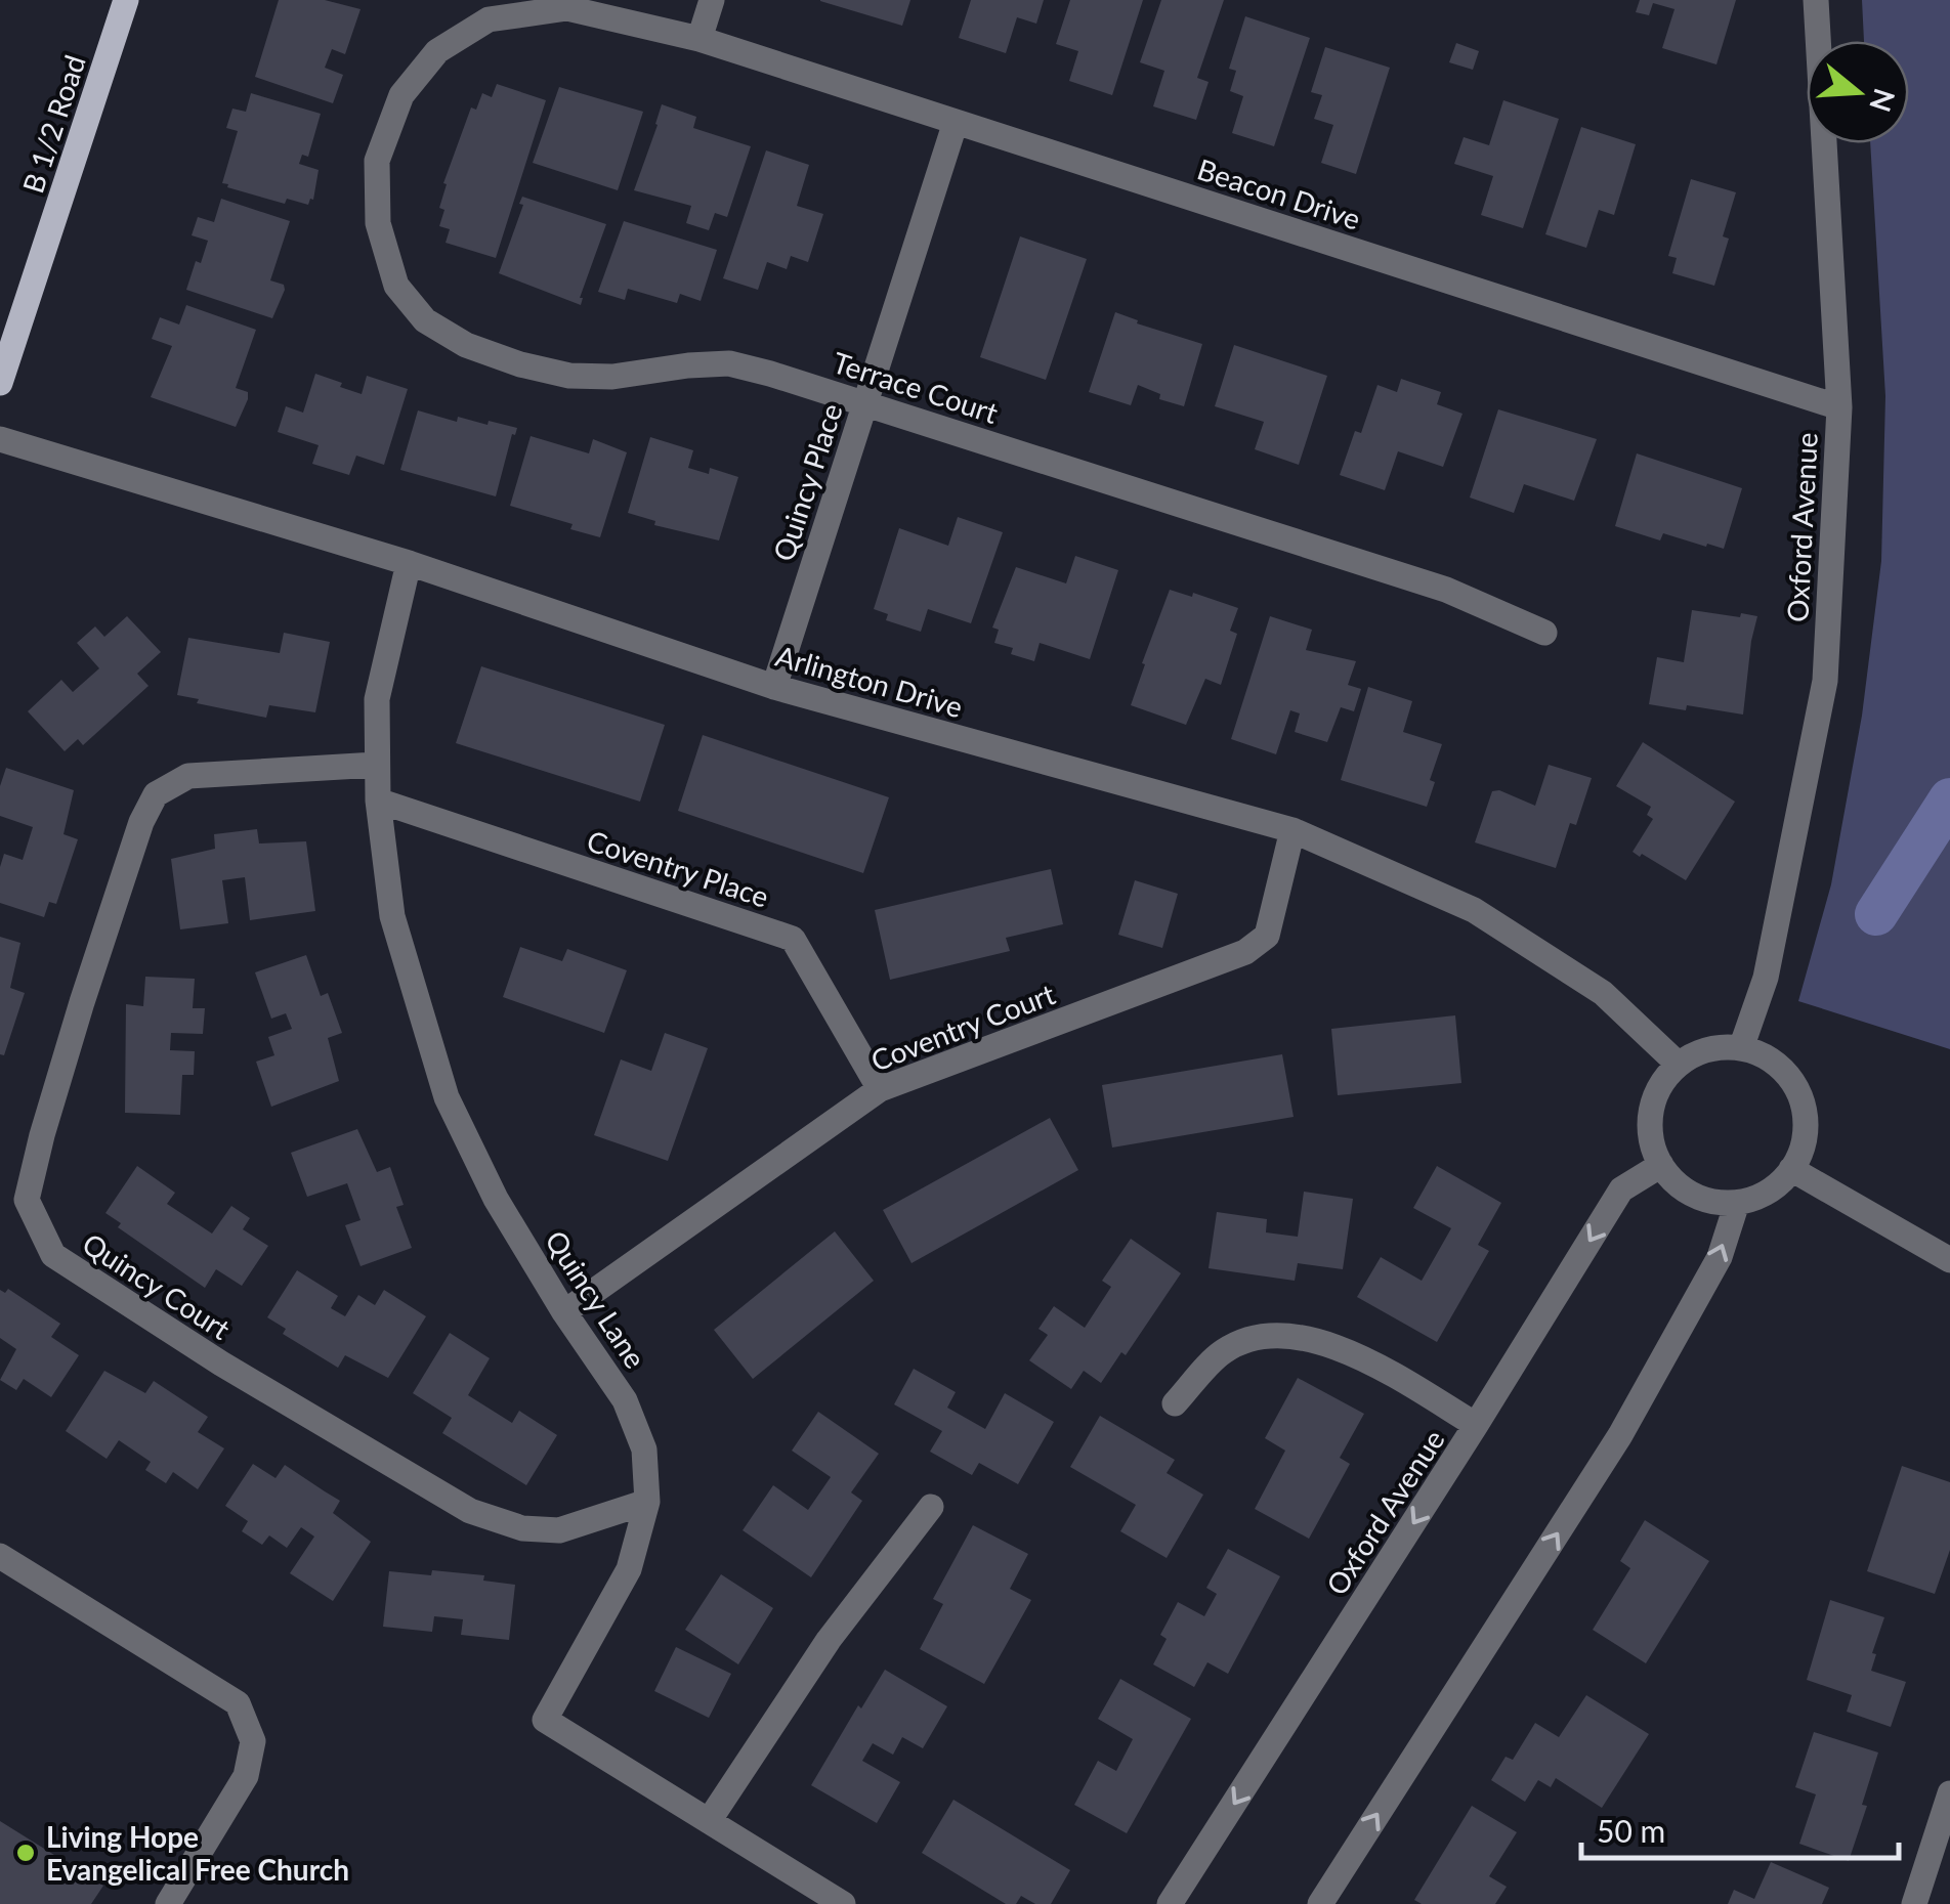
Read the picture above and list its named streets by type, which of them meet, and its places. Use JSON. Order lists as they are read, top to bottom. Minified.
{"streets":{"main road":["B 1/2 Road"],"street":["Beacon Drive","Terrace Court","Quincy Place","Oxford Avenue","Arlington Drive","Coventry Place","Coventry Court","Quincy Court","Quincy Lane"]},"crossings":[["Beacon Drive","Terrace Court"],["Beacon Drive","Quincy Place"],["Beacon Drive","Oxford Avenue"],["Terrace Court","Quincy Place"],["Quincy Place","Arlington Drive"],["Oxford Avenue","Arlington Drive"],["Arlington Drive","Coventry Court"],["Arlington Drive","Quincy Lane"],["Coventry Place","Coventry Court"],["Coventry Place","Quincy Lane"],["Coventry Court","Quincy Lane"],["Quincy Court","Quincy Lane"]],"places":["Living Hope Evangelical Free Church"],"scale_bar":"50 m","north":"right"}
